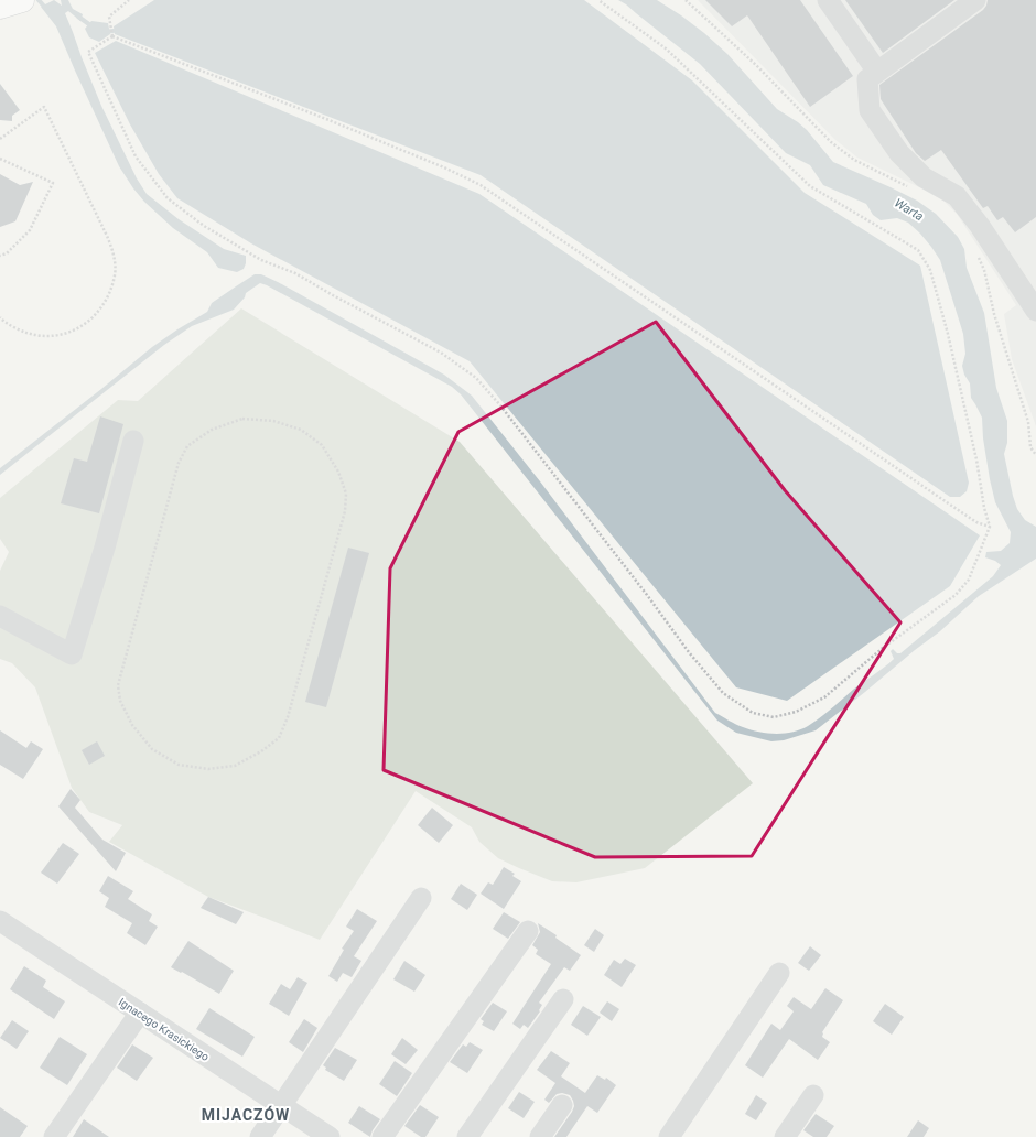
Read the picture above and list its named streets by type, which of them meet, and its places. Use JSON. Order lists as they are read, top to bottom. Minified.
{"streets":{"street":["Ignacego Krasickiego"]},"districts":["MIJACZÓW"],"water":["Warta"]}
